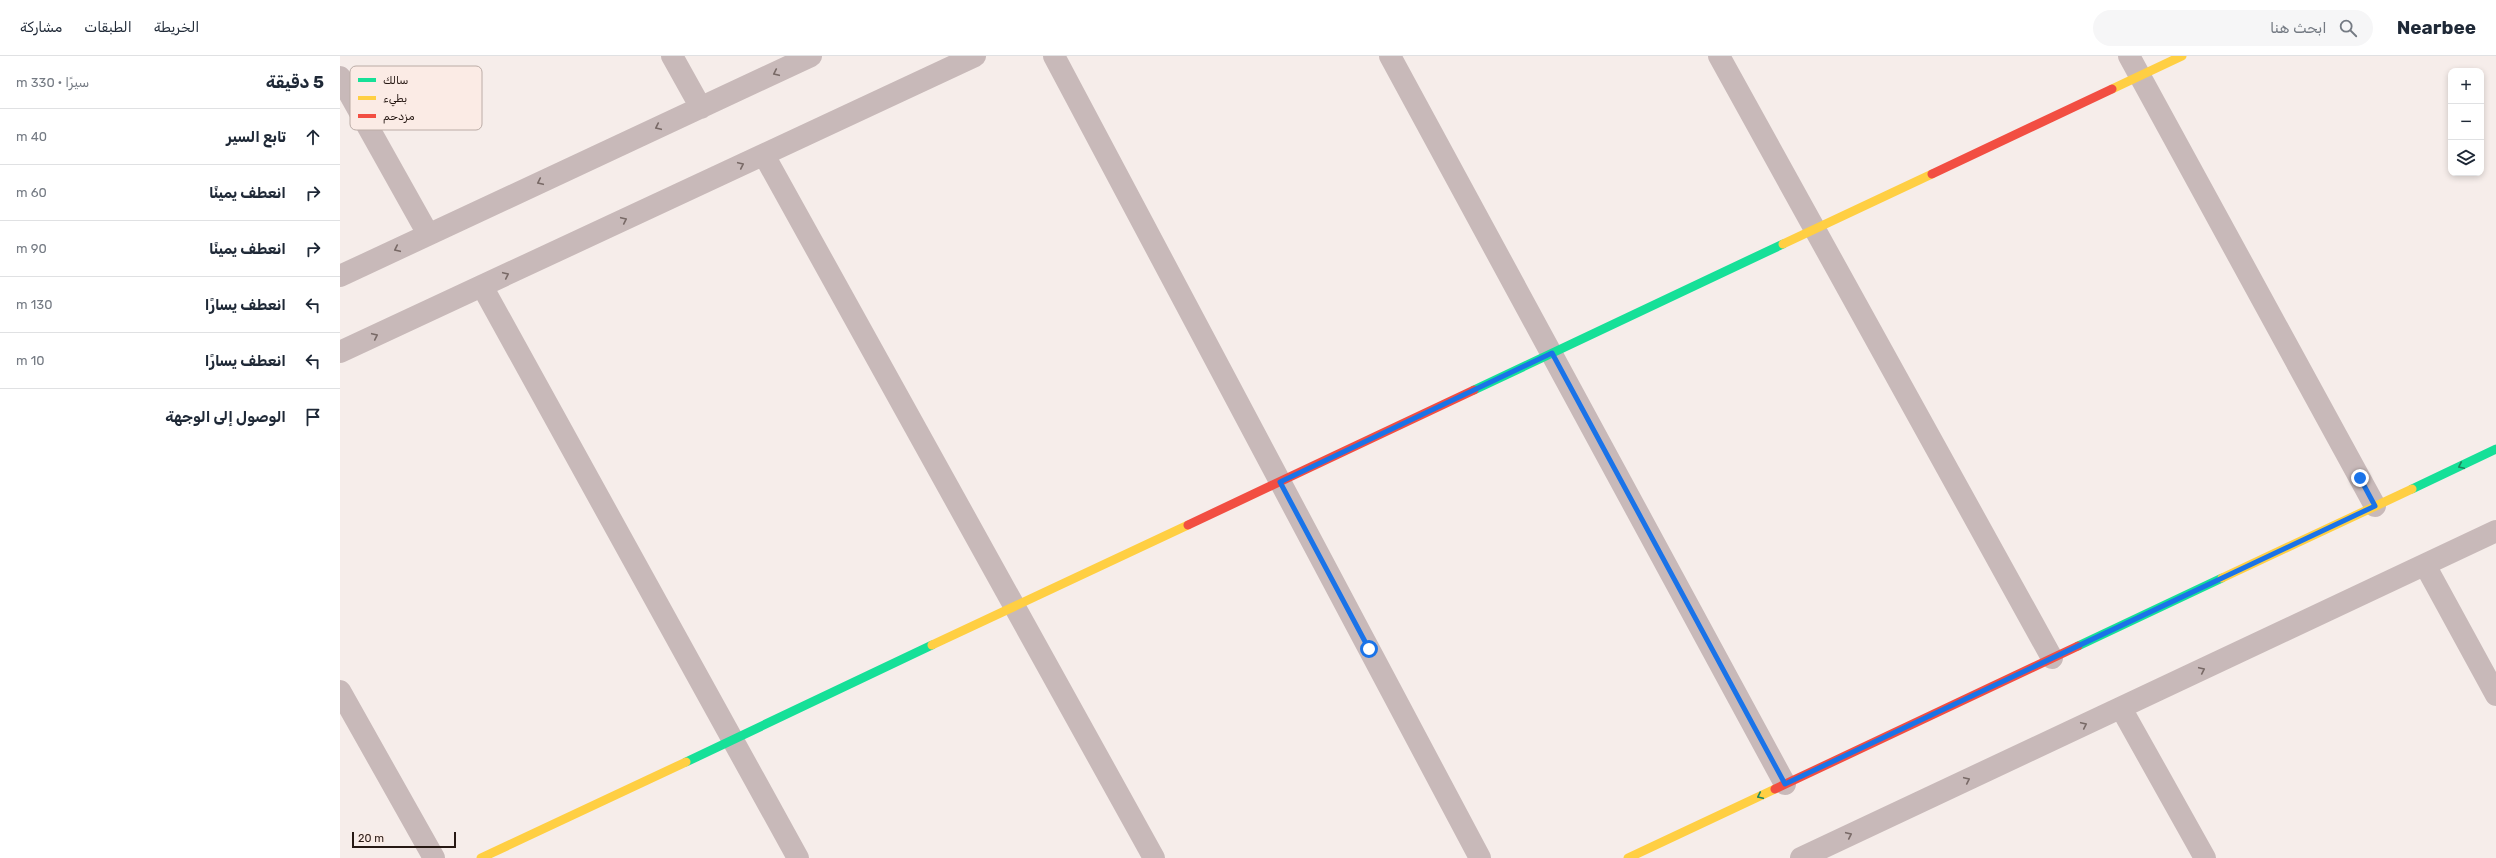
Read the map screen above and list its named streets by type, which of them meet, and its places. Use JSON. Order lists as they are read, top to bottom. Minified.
{"legend":["سالك","بطيء","مزدحم"],"scale_bar":"20 m","page":{"header":"Nearbee","search":"ابحث هنا","nav":["الخريطة","الطبقات","مشاركة"],"heading":["5 دقيقة","سيرًا · 330 m"],"map_buttons":["+","−"],"list":[["تابع السير","40 m"],["انعطف يمينًا","60 m"],["انعطف يمينًا","90 m"],["انعطف يسارًا","130 m"],["انعطف يسارًا","10 m"],"الوصول إلى الوجهة"],"scale":"20 m"}}
